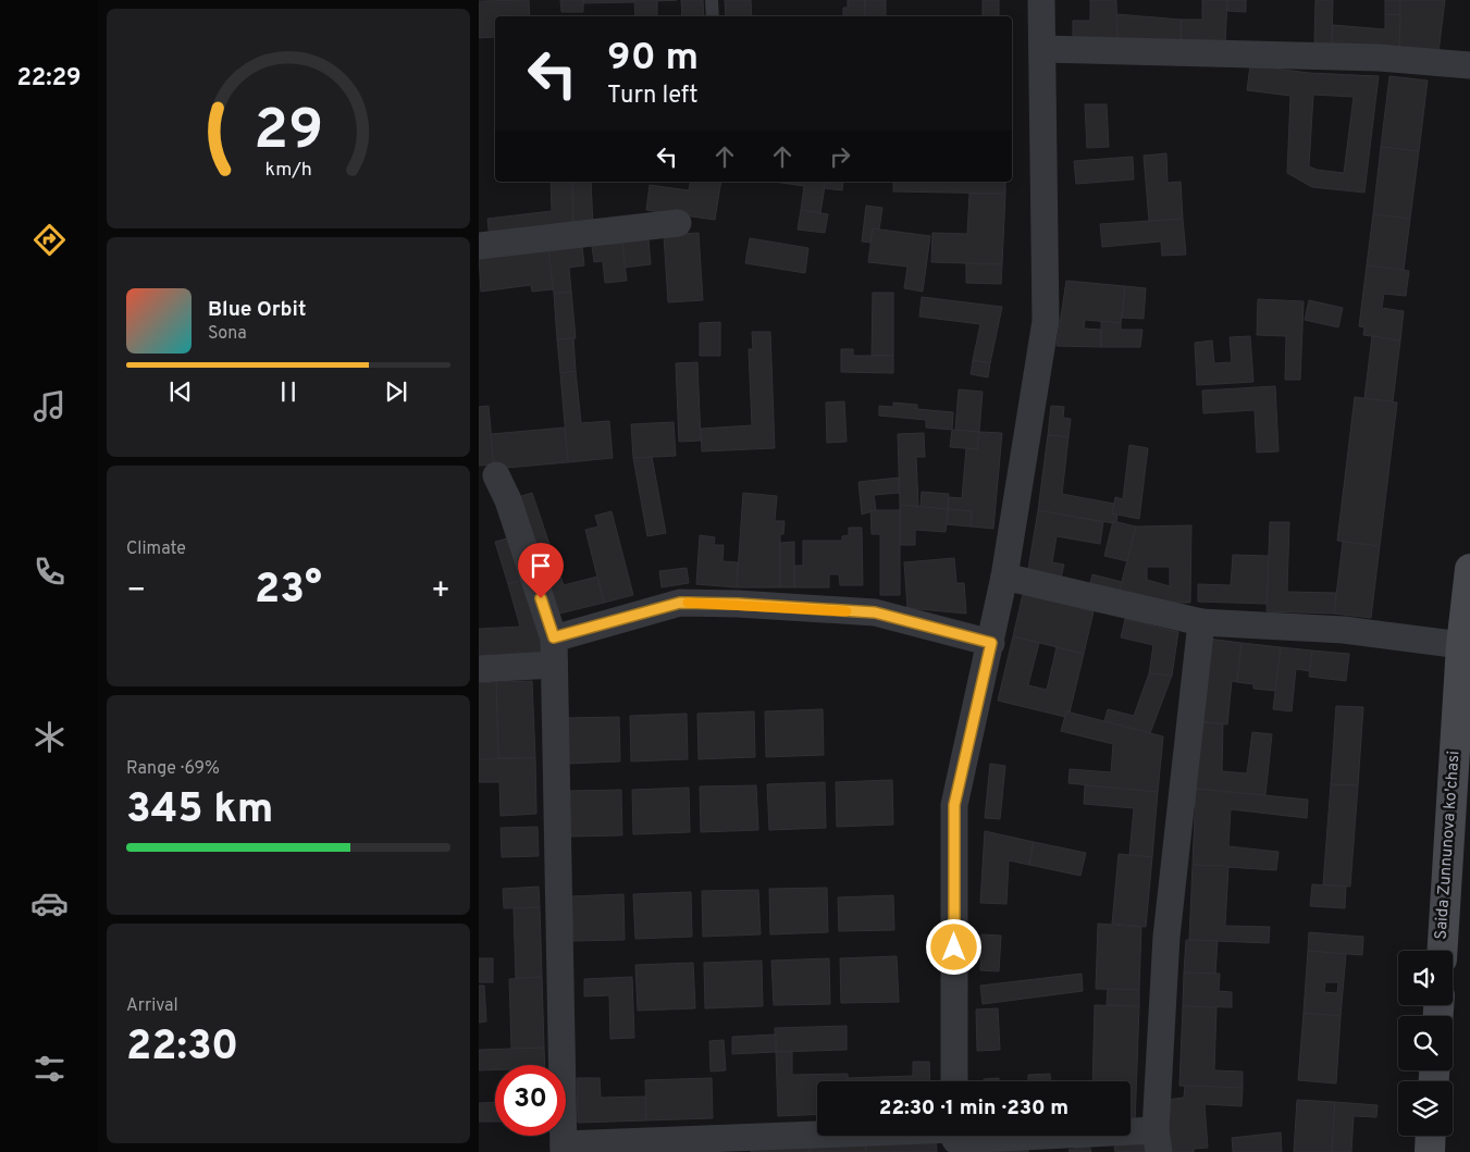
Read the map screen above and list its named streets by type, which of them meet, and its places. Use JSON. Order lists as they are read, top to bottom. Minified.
{"streets":{"main road":["Saida Zunnunova ko'chasi"]},"page":{"tabs":"22:29","turn":["90 m","Turn left"],"song":["Blue Orbit","Sona"],"tile":["Climate",["Range · 69%","345 km"],["Arrival","22:30"]],"heat":["−","23°","+"],"limit":"30","trip":"22:30 · 1 min · 230 m","gauge":["29","km/h"]}}
